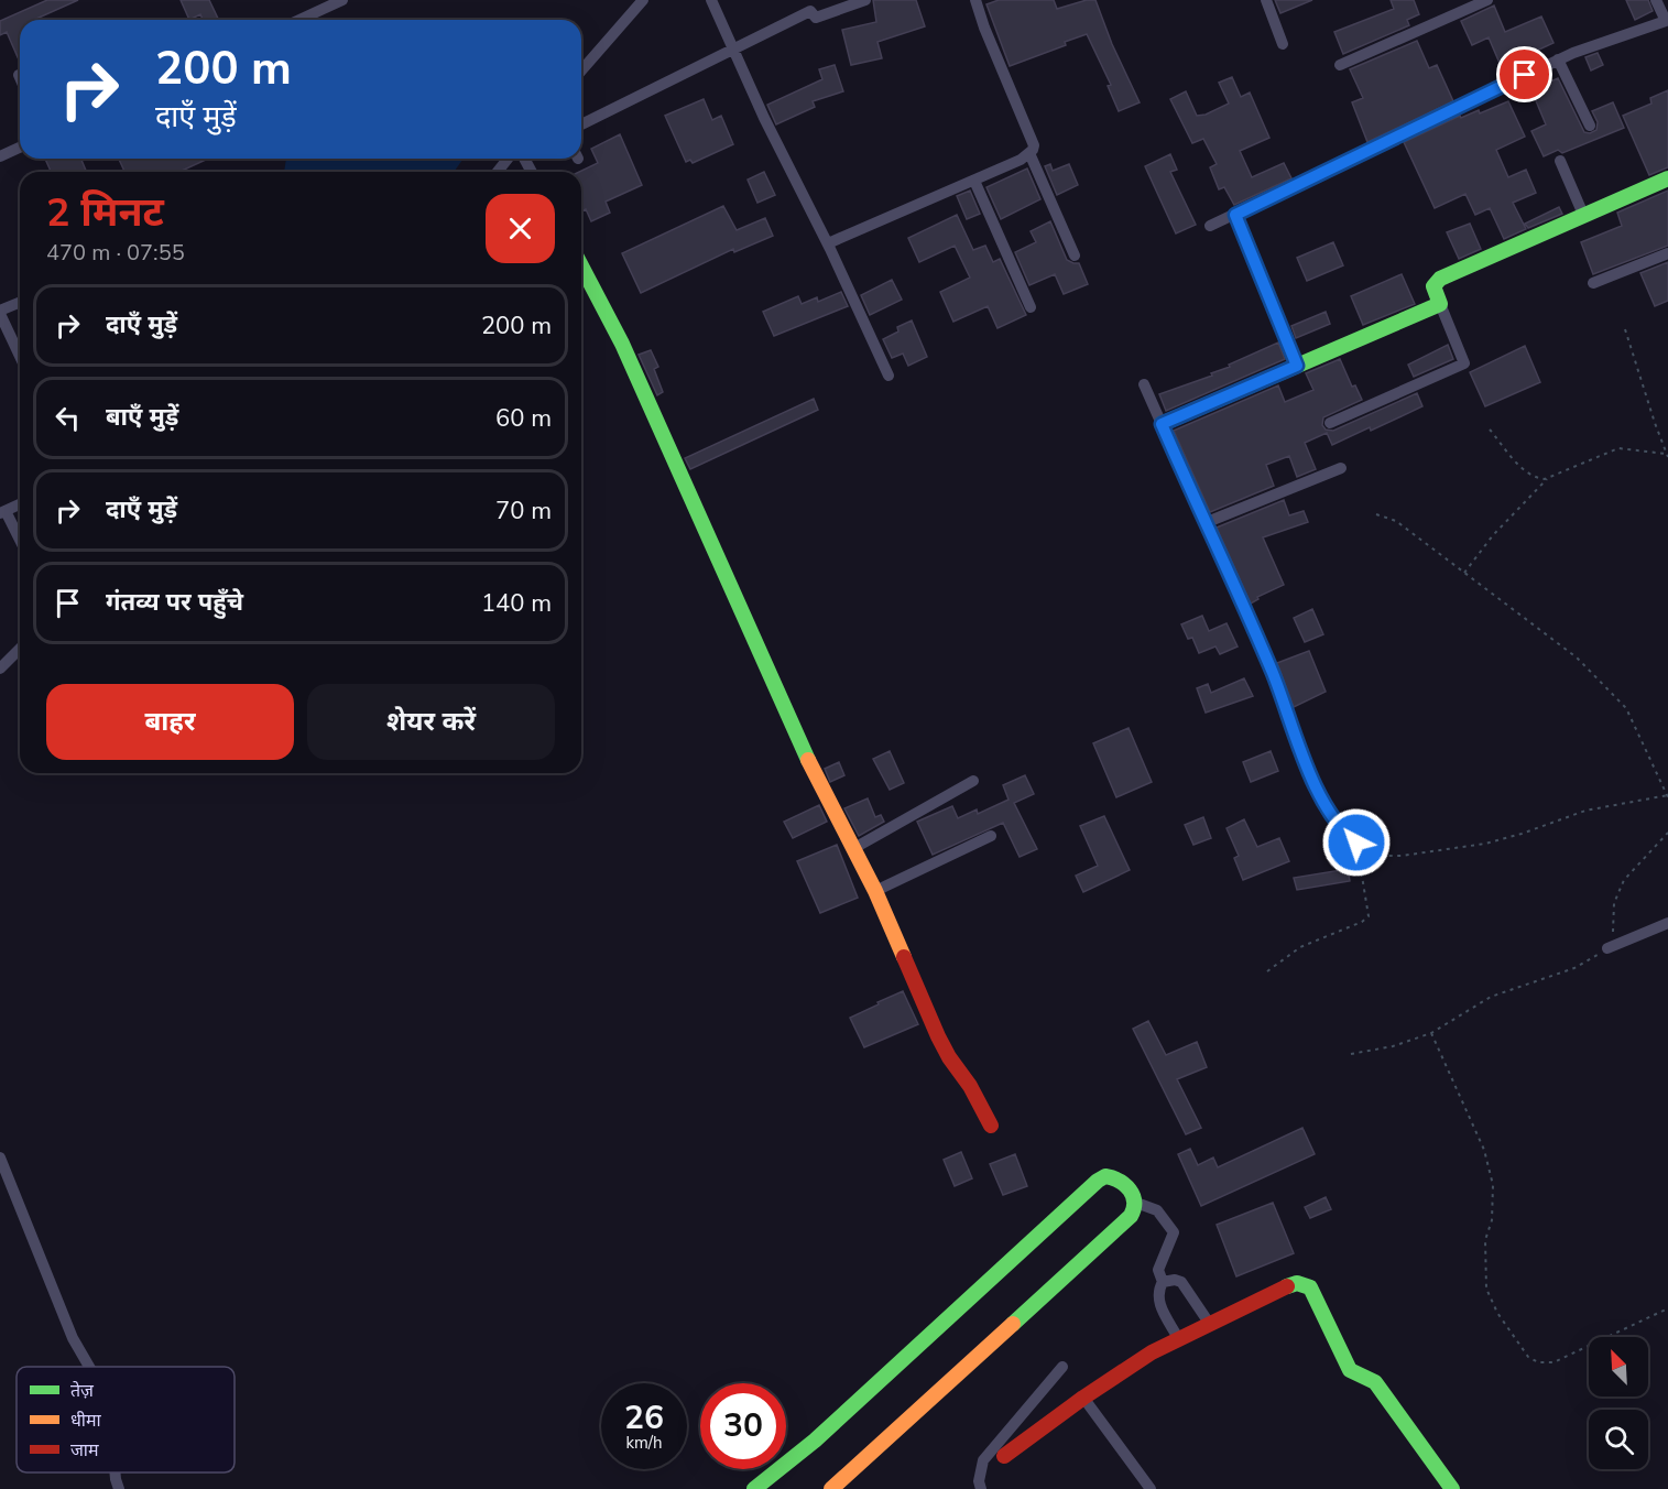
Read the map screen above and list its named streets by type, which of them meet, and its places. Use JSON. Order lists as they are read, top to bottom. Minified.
{"legend":["तेज़","धीमा","जाम"],"north":"top left","page":{"turn":["200 m","दाएँ मुड़ें"],"heading":["2 मिनट","470 m · 07:55"],"list":[{"name":"दाएँ मुड़ें","value":"200 m"},{"name":"बाएँ मुड़ें","value":"60 m"},{"name":"दाएँ मुड़ें","value":"70 m"},{"name":"गंतव्य पर पहुँचे","value":"140 m"}],"buttons":["बाहर","शेयर करें"],"speed":"26 km/h","limit":"30"}}
